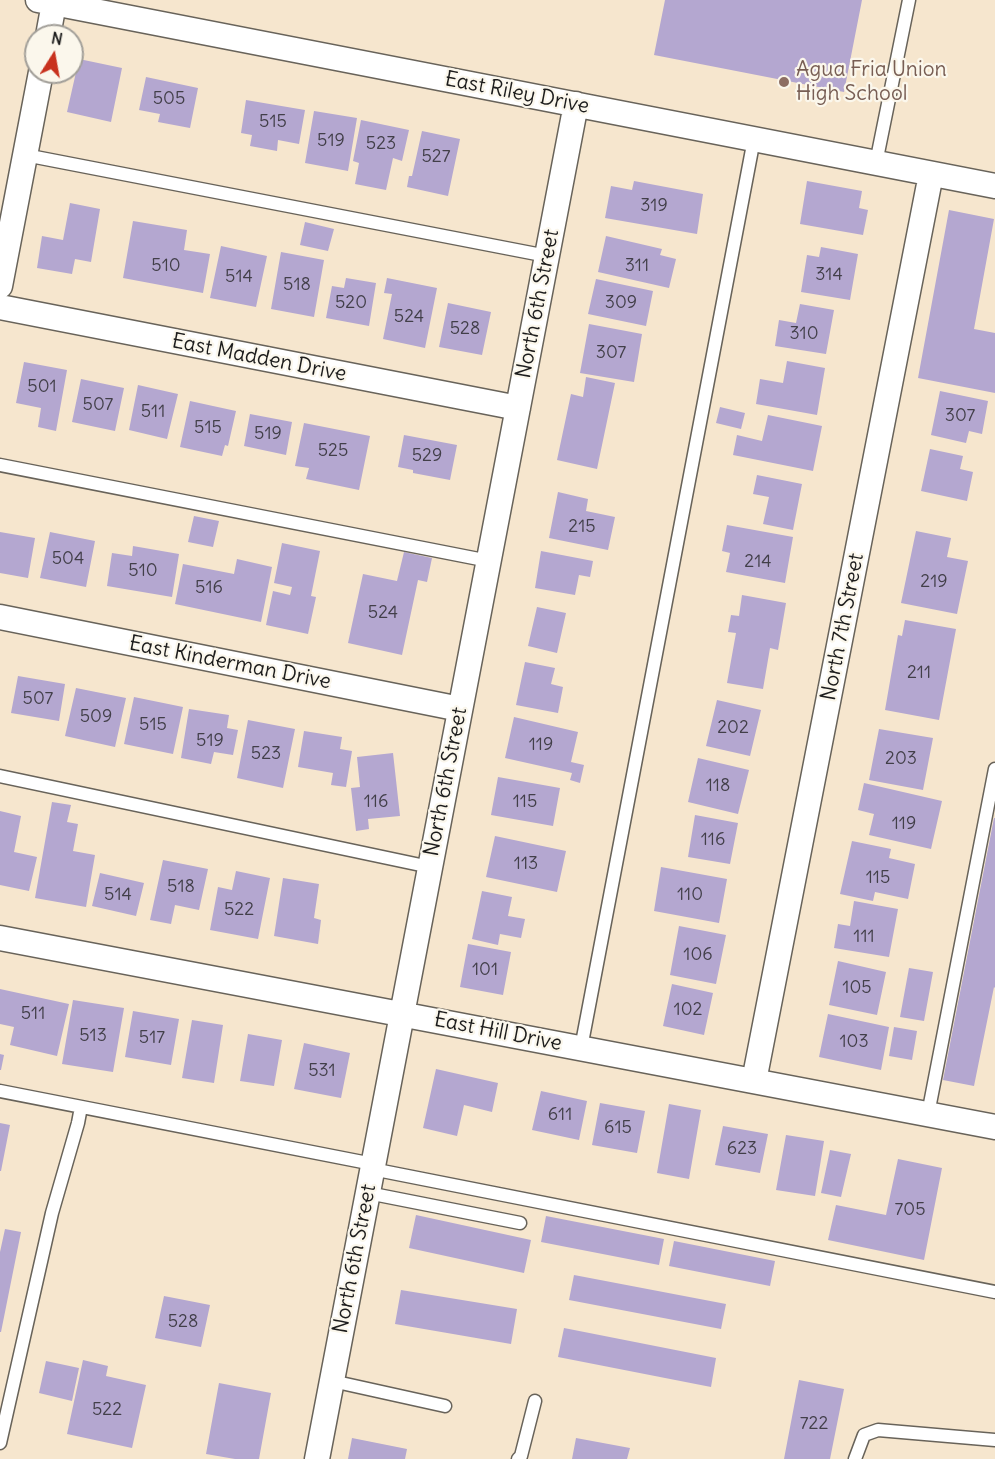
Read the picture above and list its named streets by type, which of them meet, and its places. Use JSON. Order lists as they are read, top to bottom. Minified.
{"streets":{"street":["East Riley Drive","North 6th Street","East Madden Drive","North 7th Street","East Kinderman Drive","East Hill Drive"]},"crossings":[["East Riley Drive","North 6th Street"],["East Riley Drive","North 7th Street"],["North 6th Street","East Madden Drive"],["North 6th Street","East Kinderman Drive"],["North 6th Street","East Hill Drive"],["North 7th Street","East Hill Drive"]],"places":["Agua Fria Union High School"],"house_numbers":["505","515","519","523","527","319","510","311","314","514","518","520","309","524","528","310","307","501","507","511","307","515","519","525","529","215","504","214","510","219","516","524","211","507","509","515","202","519","119","523","203","118","116","115","119","116","113","115","518","514","110","522","111","106","101","105","102","511","513","517","103","531","611","615","623","705","528","522","722"],"north":"top"}
